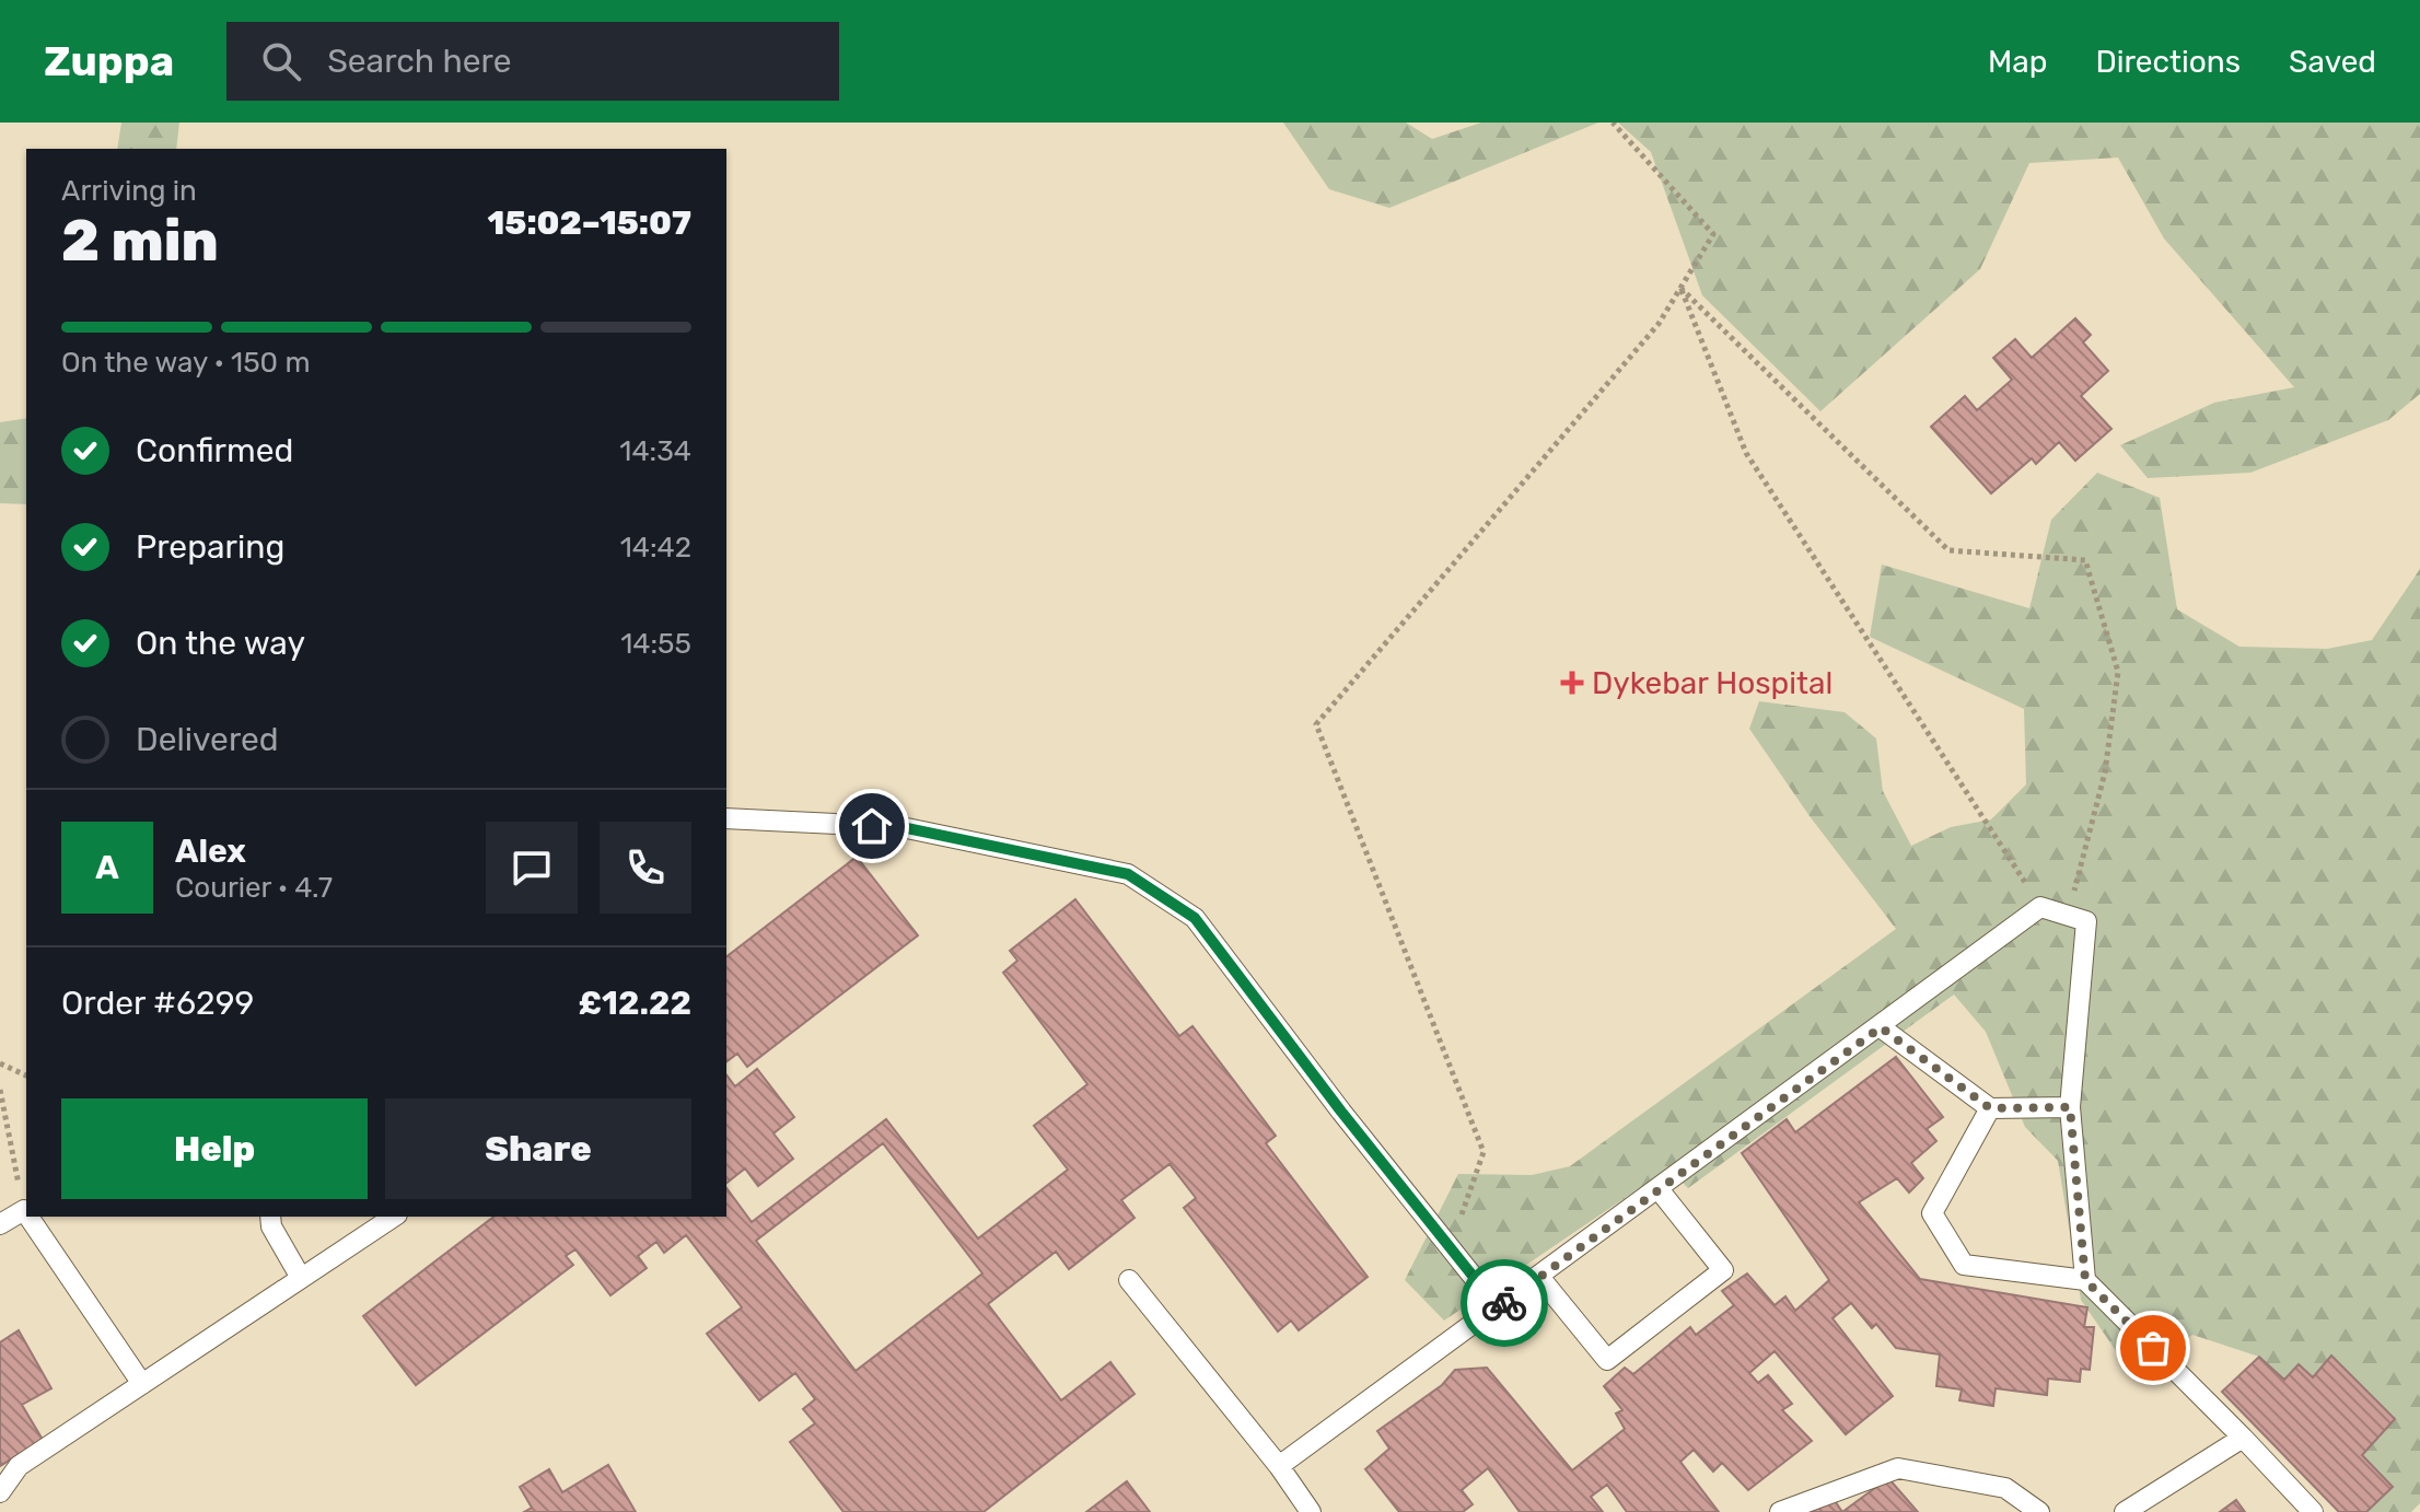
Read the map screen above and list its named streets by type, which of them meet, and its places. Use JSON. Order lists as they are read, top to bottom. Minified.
{"places":{"health":["Dykebar Hospital"]},"page":{"header":"Zuppa","search":"Search here","nav":["Map","Directions","Saved"],"heading":["2 min","Arriving in","15:02–15:07"],"panel":["Alex","Courier · 4.7","Order #6299","£12.22"],"bar":"On the way · 150 m","list":[["Confirmed","14:34"],["Preparing","14:42"],["On the way","14:55"],"Delivered"],"round":"A","buttons":["Help","Share"]}}
